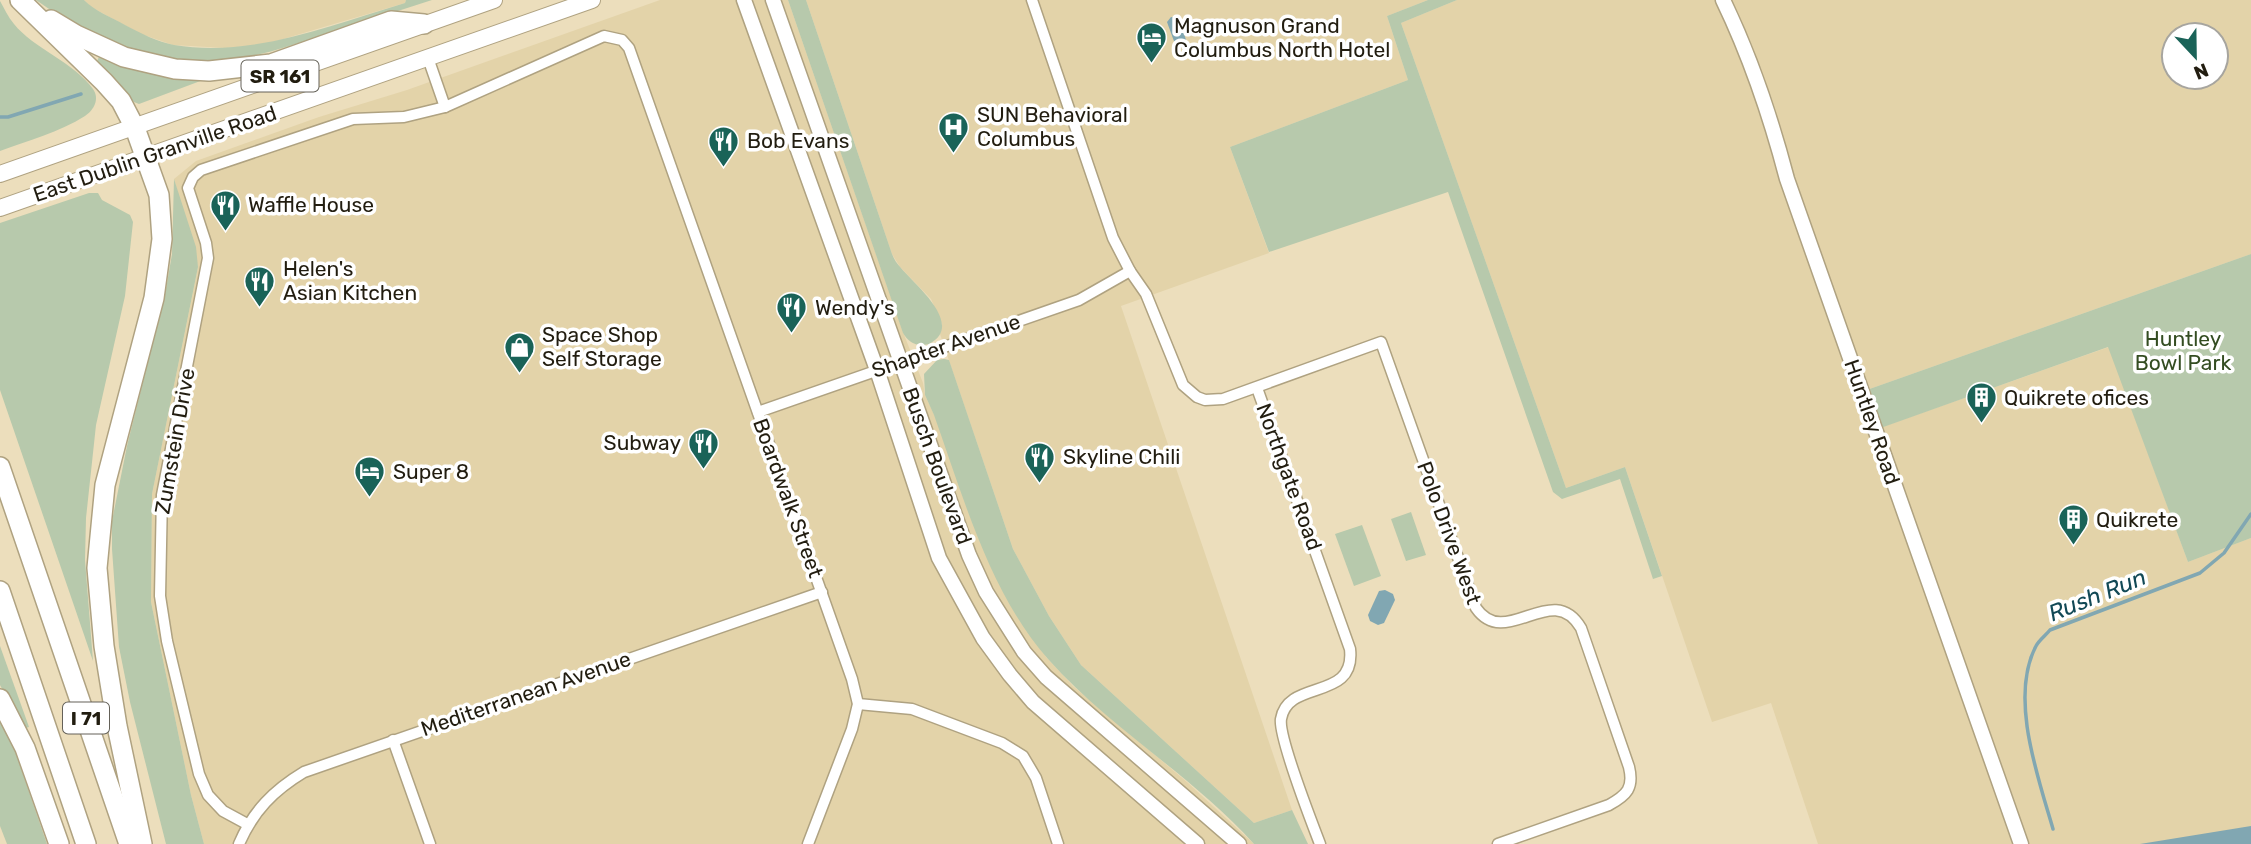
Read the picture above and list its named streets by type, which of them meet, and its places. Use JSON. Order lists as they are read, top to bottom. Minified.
{"streets":{"highway":["I 71"],"main road":["SR 161","East Dublin Granville Road","Huntley Road","Busch Boulevard"],"street":["Shapter Avenue","Zumstein Drive","Northgate Road","Boardwalk Street","Polo Drive West","Mediterranean Avenue"]},"crossings":[["East Dublin Granville Road","Zumstein Drive"],["East Dublin Granville Road","Boardwalk Street"],["Shapter Avenue","Busch Boulevard"],["Shapter Avenue","Northgate Road"],["Shapter Avenue","Boardwalk Street"],["Zumstein Drive","Mediterranean Avenue"],["Northgate Road","Polo Drive West"],["Boardwalk Street","Mediterranean Avenue"]],"water":["Rush Run"],"parks":["Huntley Bowl Park"],"places":{"hotel":["Magnuson Grand Columbus North Hotel","Super 8"],"hospital":["SUN Behavioral Columbus"],"restaurant":["Bob Evans","Waffle House","Helen's Asian Kitchen","Wendy's","Subway","Skyline Chili"],"shop":["Space Shop Self Storage"],"building":["Quikrete ofices","Quikrete"]},"north":"bottom"}
